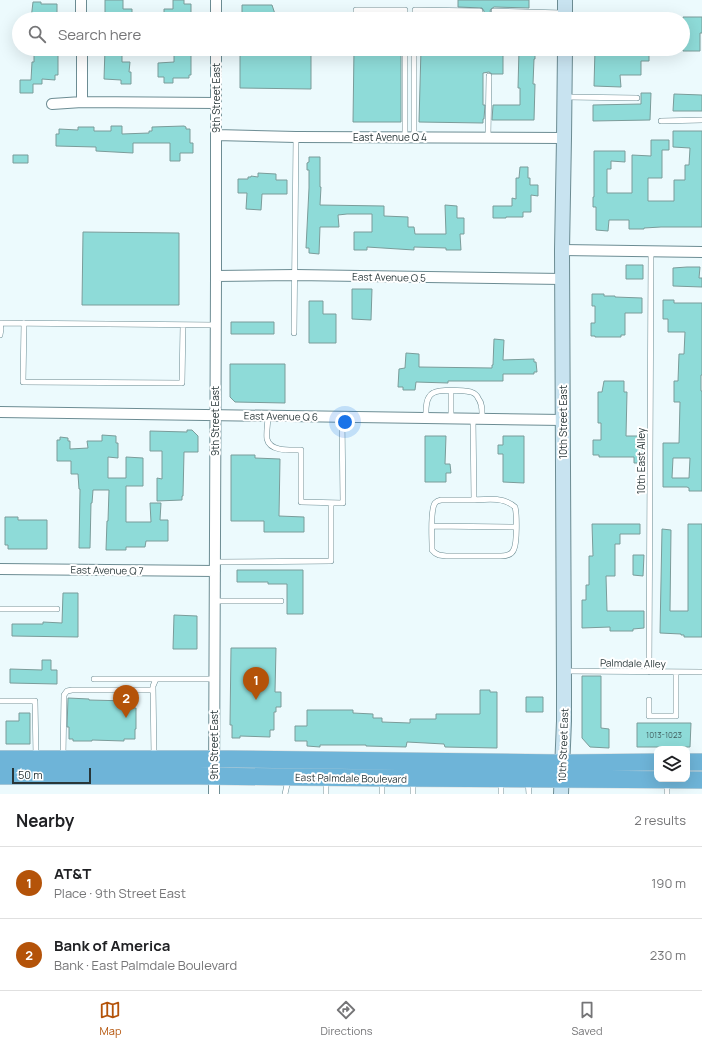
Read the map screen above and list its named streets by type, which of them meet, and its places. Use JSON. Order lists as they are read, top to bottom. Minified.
{"streets":{"highway":["East Palmdale Boulevard"],"main road":["10th Street East"],"street":["9th Street East","East Avenue Q 4","East Avenue Q 5","East Avenue Q 6","East Avenue Q 7"],"lane":["10th East Alley","Palmdale Alley"]},"crossings":[["9th Street East","East Avenue Q 4"],["9th Street East","East Avenue Q 5"],["9th Street East","East Avenue Q 6"],["9th Street East","East Avenue Q 7"],["9th Street East","East Palmdale Boulevard"],["East Avenue Q 4","10th Street East"],["East Avenue Q 5","10th Street East"],["East Avenue Q 6","10th Street East"],["10th Street East","Palmdale Alley"],["10th Street East","East Palmdale Boulevard"],["10th East Alley","Palmdale Alley"]],"house_numbers":["1013-1023"],"scale_bar":"50 m","page":{"search":"Search here","pins":["1","2"],"scale":"50 m","heading":["Nearby","2 results"],"list":[{"mark":"1","name":"AT&T","note":"Place · 9th Street East","value":"190 m"},{"mark":"2","name":"Bank of America","note":"Bank · East Palmdale Boulevard","value":"230 m"}],"nav":["Map","Directions","Saved"]}}
